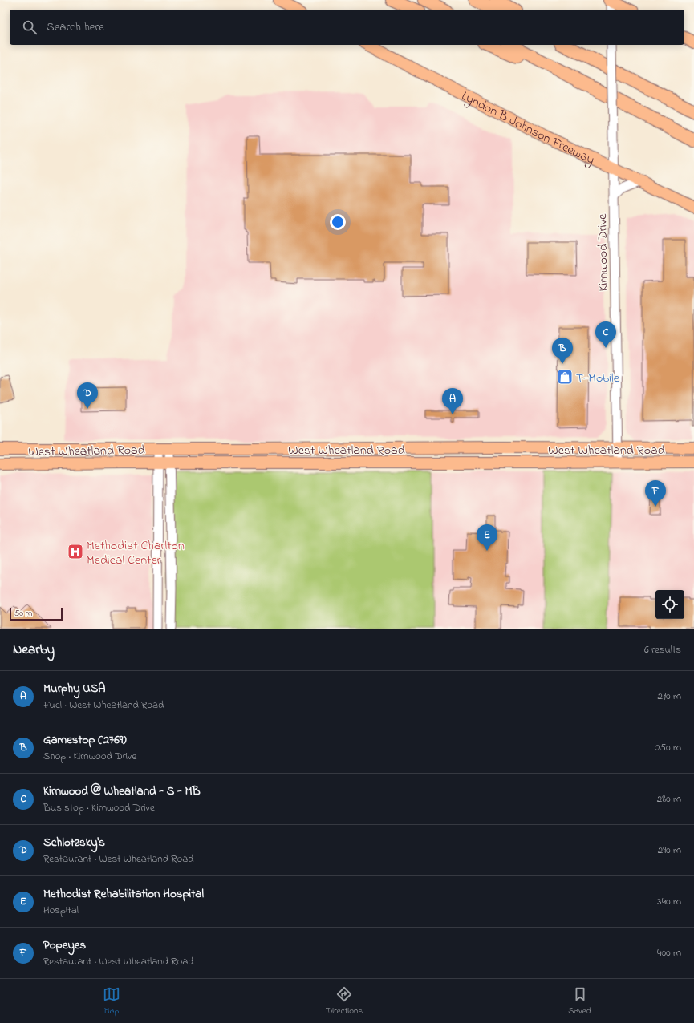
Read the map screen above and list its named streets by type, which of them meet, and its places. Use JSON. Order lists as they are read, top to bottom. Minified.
{"streets":{"main road":["Lyndon B Johnson Freeway","West Wheatland Road"],"street":["Kirnwood Drive"]},"crossings":[["Lyndon B Johnson Freeway","Kirnwood Drive"],["Kirnwood Drive","West Wheatland Road"]],"places":{"shop":["T-Mobile"],"hospital":["Methodist Charlton Medical Center"]},"scale_bar":"50 m","page":{"search":"Search here","pins":["C","B","D","A","F","E"],"scale":"50 m","heading":["Nearby","6 results"],"list":[{"mark":"A","name":"Murphy USA","note":"Fuel · West Wheatland Road","value":"210 m"},{"mark":"B","name":"Gamestop (2769)","note":"Shop · Kirnwood Drive","value":"250 m"},{"mark":"C","name":"Kirnwood @ Wheatland - S - MB","note":"Bus stop · Kirnwood Drive","value":"280 m"},{"mark":"D","name":"Schlotzsky's","note":"Restaurant · West Wheatland Road","value":"290 m"},{"mark":"E","name":"Methodist Rehabilitation Hospital","note":"Hospital","value":"340 m"},{"mark":"F","name":"Popeyes","note":"Restaurant · West Wheatland Road","value":"400 m"}],"nav":["Map","Directions","Saved"]}}
